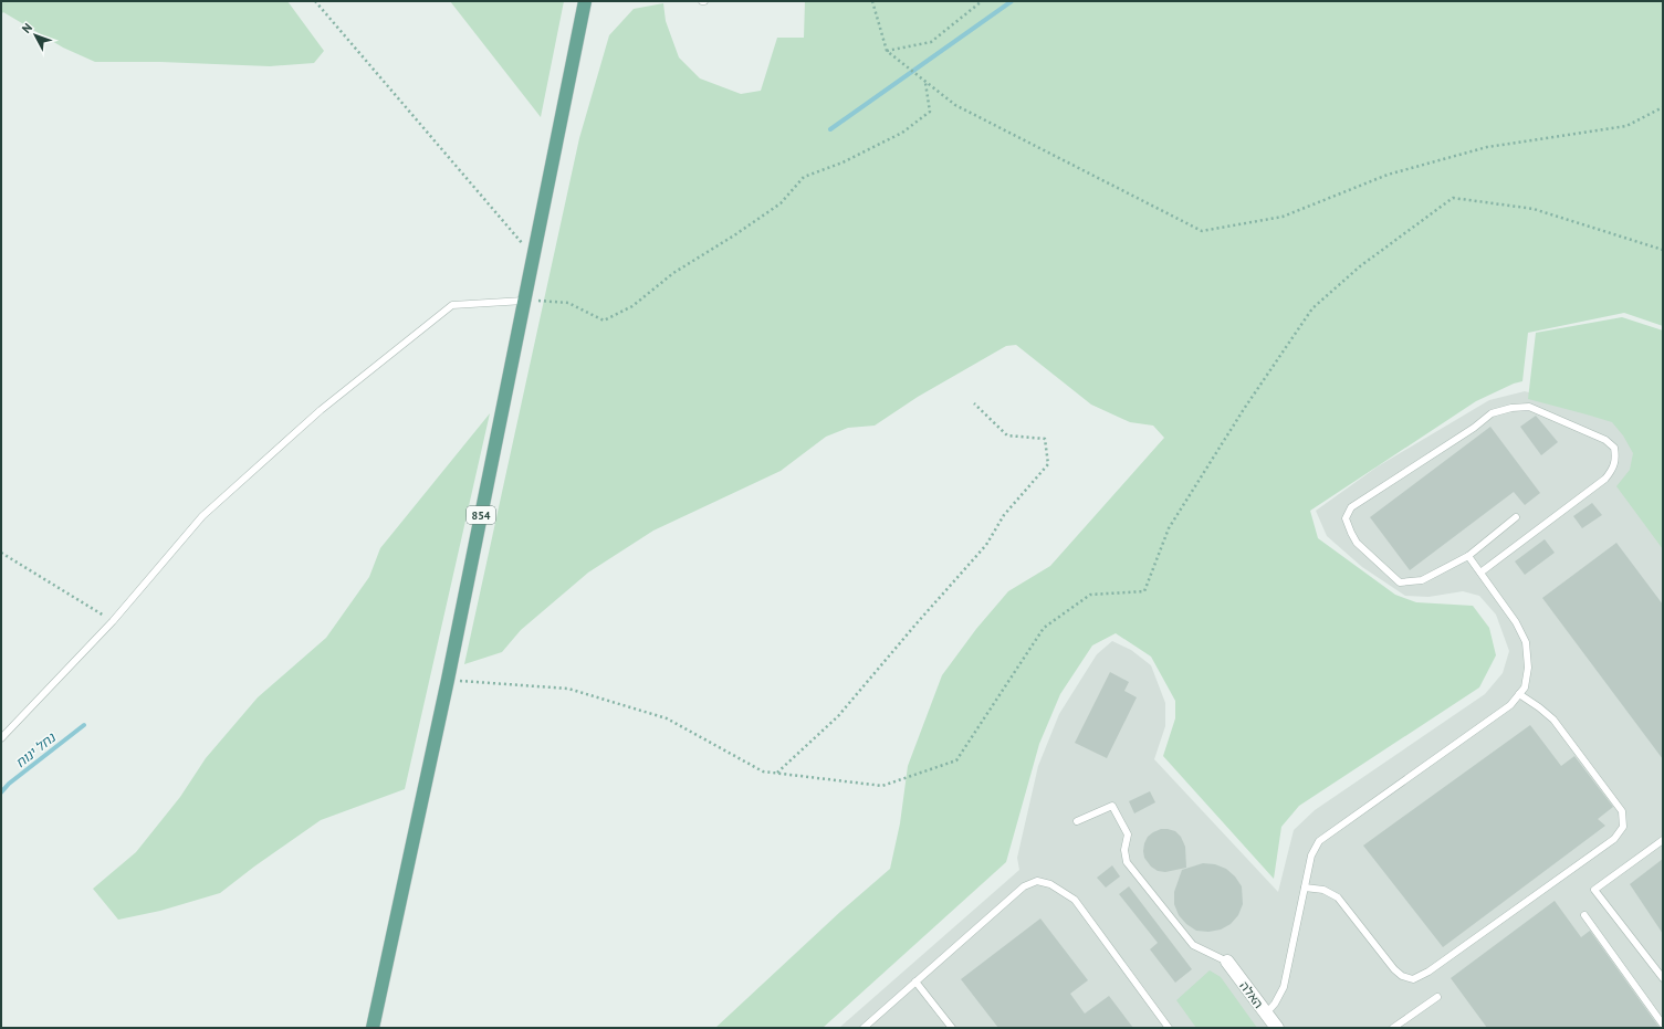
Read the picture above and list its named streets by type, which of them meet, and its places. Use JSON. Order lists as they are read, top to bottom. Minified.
{"streets":{"main road":["854"],"street":["האלה"]},"water":["נחל ינוח"],"north":"top left"}
